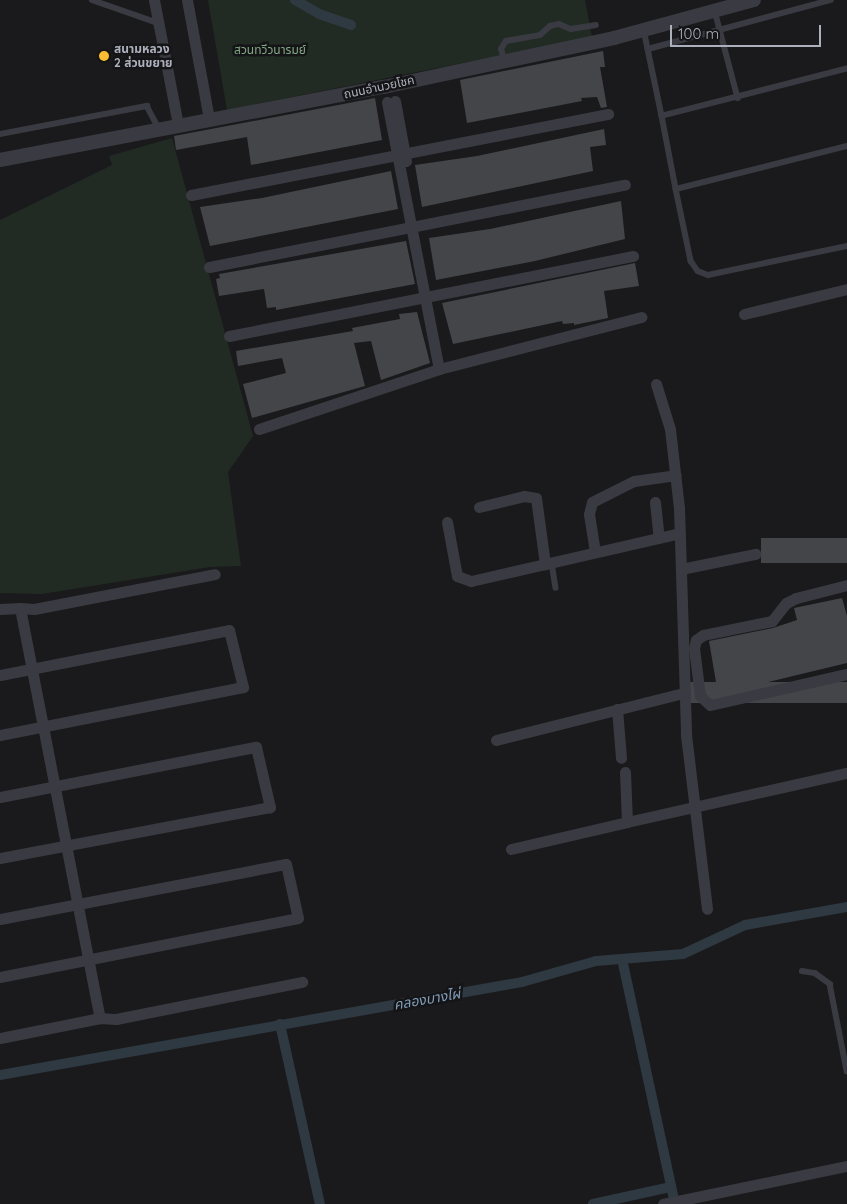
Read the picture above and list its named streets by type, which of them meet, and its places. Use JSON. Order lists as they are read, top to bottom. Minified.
{"streets":{"street":["ถนนอำนวยโชค"]},"water":["คลองบางไผ่"],"parks":["สวนทวีวนารมย์"],"places":["สนามหลวง 2 ส่วนขยาย"],"scale_bar":"100 m"}
